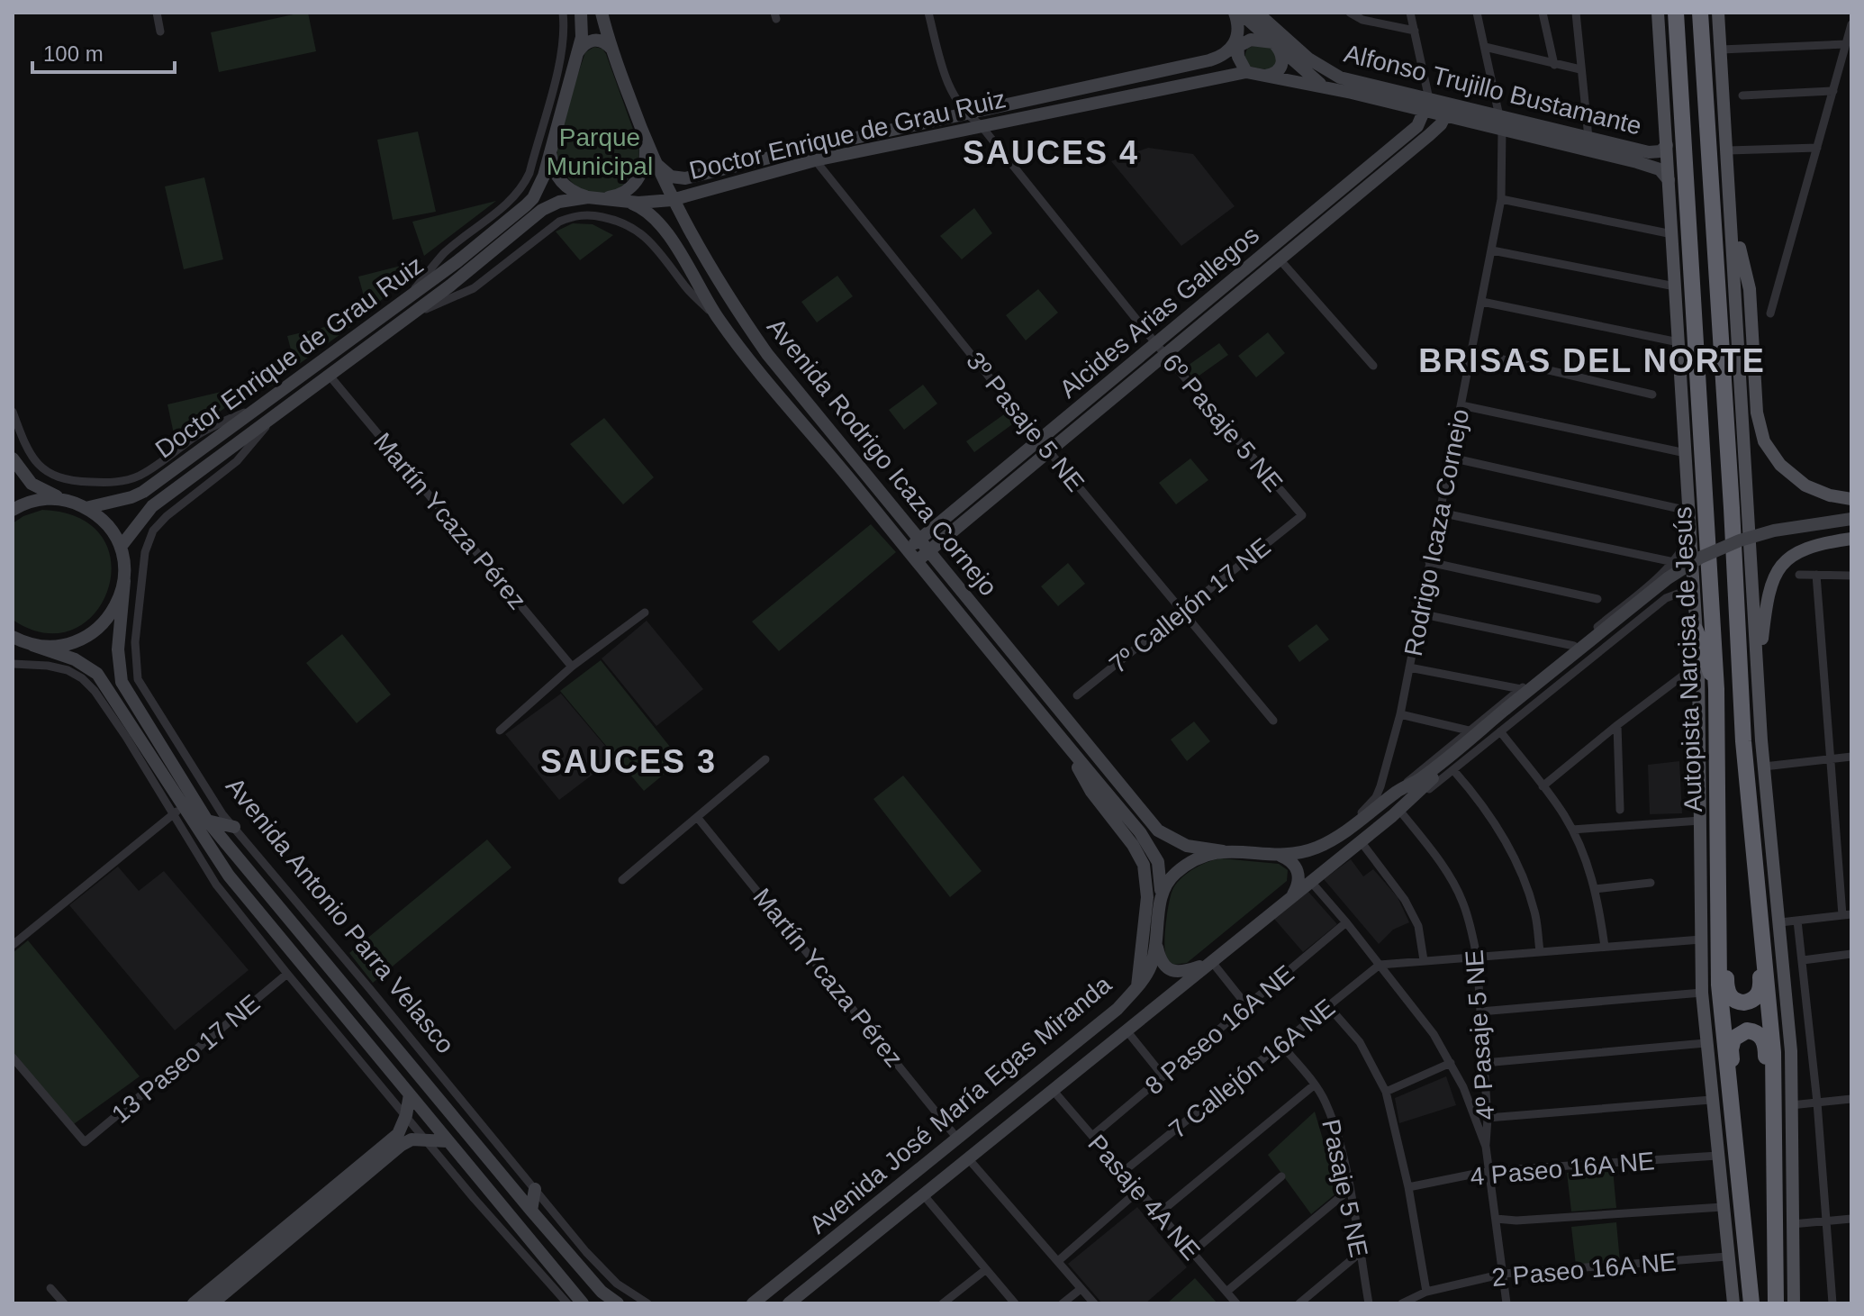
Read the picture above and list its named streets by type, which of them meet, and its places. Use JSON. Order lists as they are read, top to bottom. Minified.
{"streets":{"highway":["Autopista Narcisa de Jesús"],"street":["Alfonso Trujillo Bustamante","Doctor Enrique de Grau Ruiz","Alcides Arias Gallegos","3º Pasaje 5 NE","6º Pasaje 5 NE","Avenida Rodrigo Icaza Cornejo","Martín Ycaza Pérez","Rodrigo Icaza Cornejo","7º Callejón 17 NE","Avenida Antonio Parra Velasco","8 Paseo 16A NE","4º Pasaje 5 NE","13 Paseo 17 NE","7 Callejón 16A NE","Avenida José María Egas Miranda","4 Paseo 16A NE","Pasaje 5 NE","Pasaje 4A NE","2 Paseo 16A NE"]},"crossings":[["Alfonso Trujillo Bustamante","Doctor Enrique de Grau Ruiz"],["Alfonso Trujillo Bustamante","Alcides Arias Gallegos"],["Alfonso Trujillo Bustamante","Rodrigo Icaza Cornejo"],["Alfonso Trujillo Bustamante","Autopista Narcisa de Jesús"],["Doctor Enrique de Grau Ruiz","3º Pasaje 5 NE"],["Doctor Enrique de Grau Ruiz","6º Pasaje 5 NE"],["Doctor Enrique de Grau Ruiz","Avenida Rodrigo Icaza Cornejo"],["Doctor Enrique de Grau Ruiz","Martín Ycaza Pérez"],["Doctor Enrique de Grau Ruiz","Avenida Antonio Parra Velasco"],["Alcides Arias Gallegos","3º Pasaje 5 NE"],["Alcides Arias Gallegos","6º Pasaje 5 NE"],["Alcides Arias Gallegos","Avenida Rodrigo Icaza Cornejo"],["3º Pasaje 5 NE","7º Callejón 17 NE"],["6º Pasaje 5 NE","7º Callejón 17 NE"],["Avenida Rodrigo Icaza Cornejo","Avenida José María Egas Miranda"],["Martín Ycaza Pérez","Avenida José María Egas Miranda"],["Rodrigo Icaza Cornejo","Avenida José María Egas Miranda"],["Autopista Narcisa de Jesús","4 Paseo 16A NE"],["Autopista Narcisa de Jesús","2 Paseo 16A NE"],["Avenida Antonio Parra Velasco","13 Paseo 17 NE"],["8 Paseo 16A NE","Pasaje 4A NE"],["4º Pasaje 5 NE","Avenida José María Egas Miranda"],["7 Callejón 16A NE","Pasaje 5 NE"],["7 Callejón 16A NE","Pasaje 4A NE"],["Avenida José María Egas Miranda","Pasaje 4A NE"]],"districts":["SAUCES 4","BRISAS DEL NORTE","SAUCES 3"],"parks":["Parque Municipal"],"scale_bar":"100 m"}
